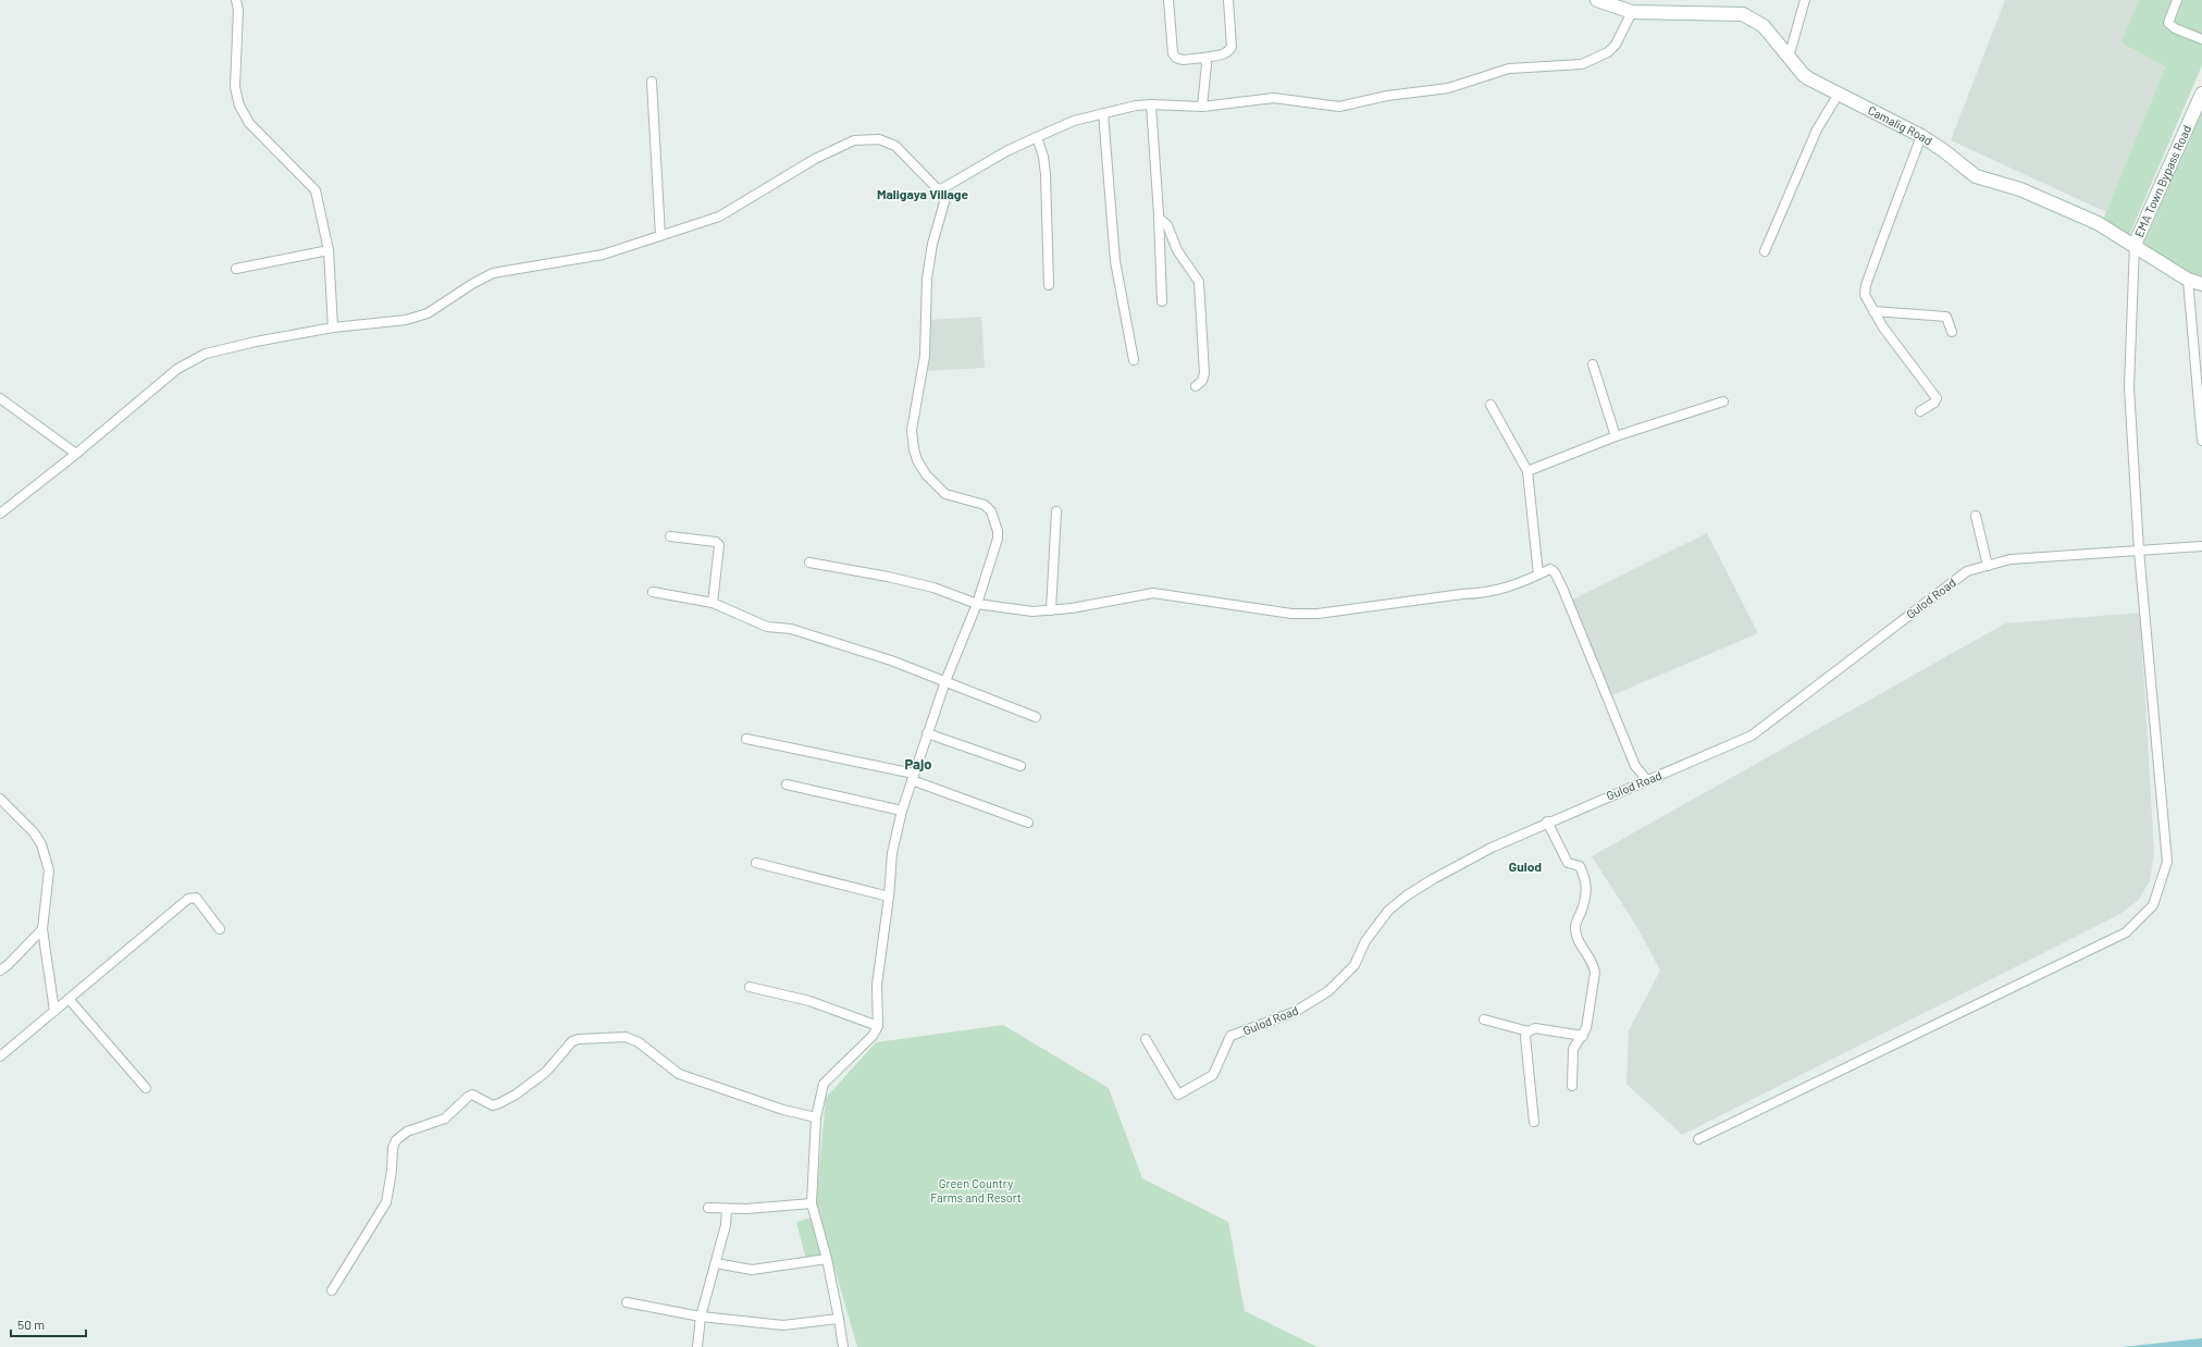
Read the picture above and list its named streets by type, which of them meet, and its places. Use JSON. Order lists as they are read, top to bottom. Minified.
{"streets":{"main road":["Camalig Road","EMA Town Bypass Road"],"street":["Gulod Road"]},"crossings":[["Camalig Road","EMA Town Bypass Road"]],"districts":["Maligaya Village","Pajo","Gulod"],"parks":["Green Country Farms and Resort"],"scale_bar":"50 m"}
